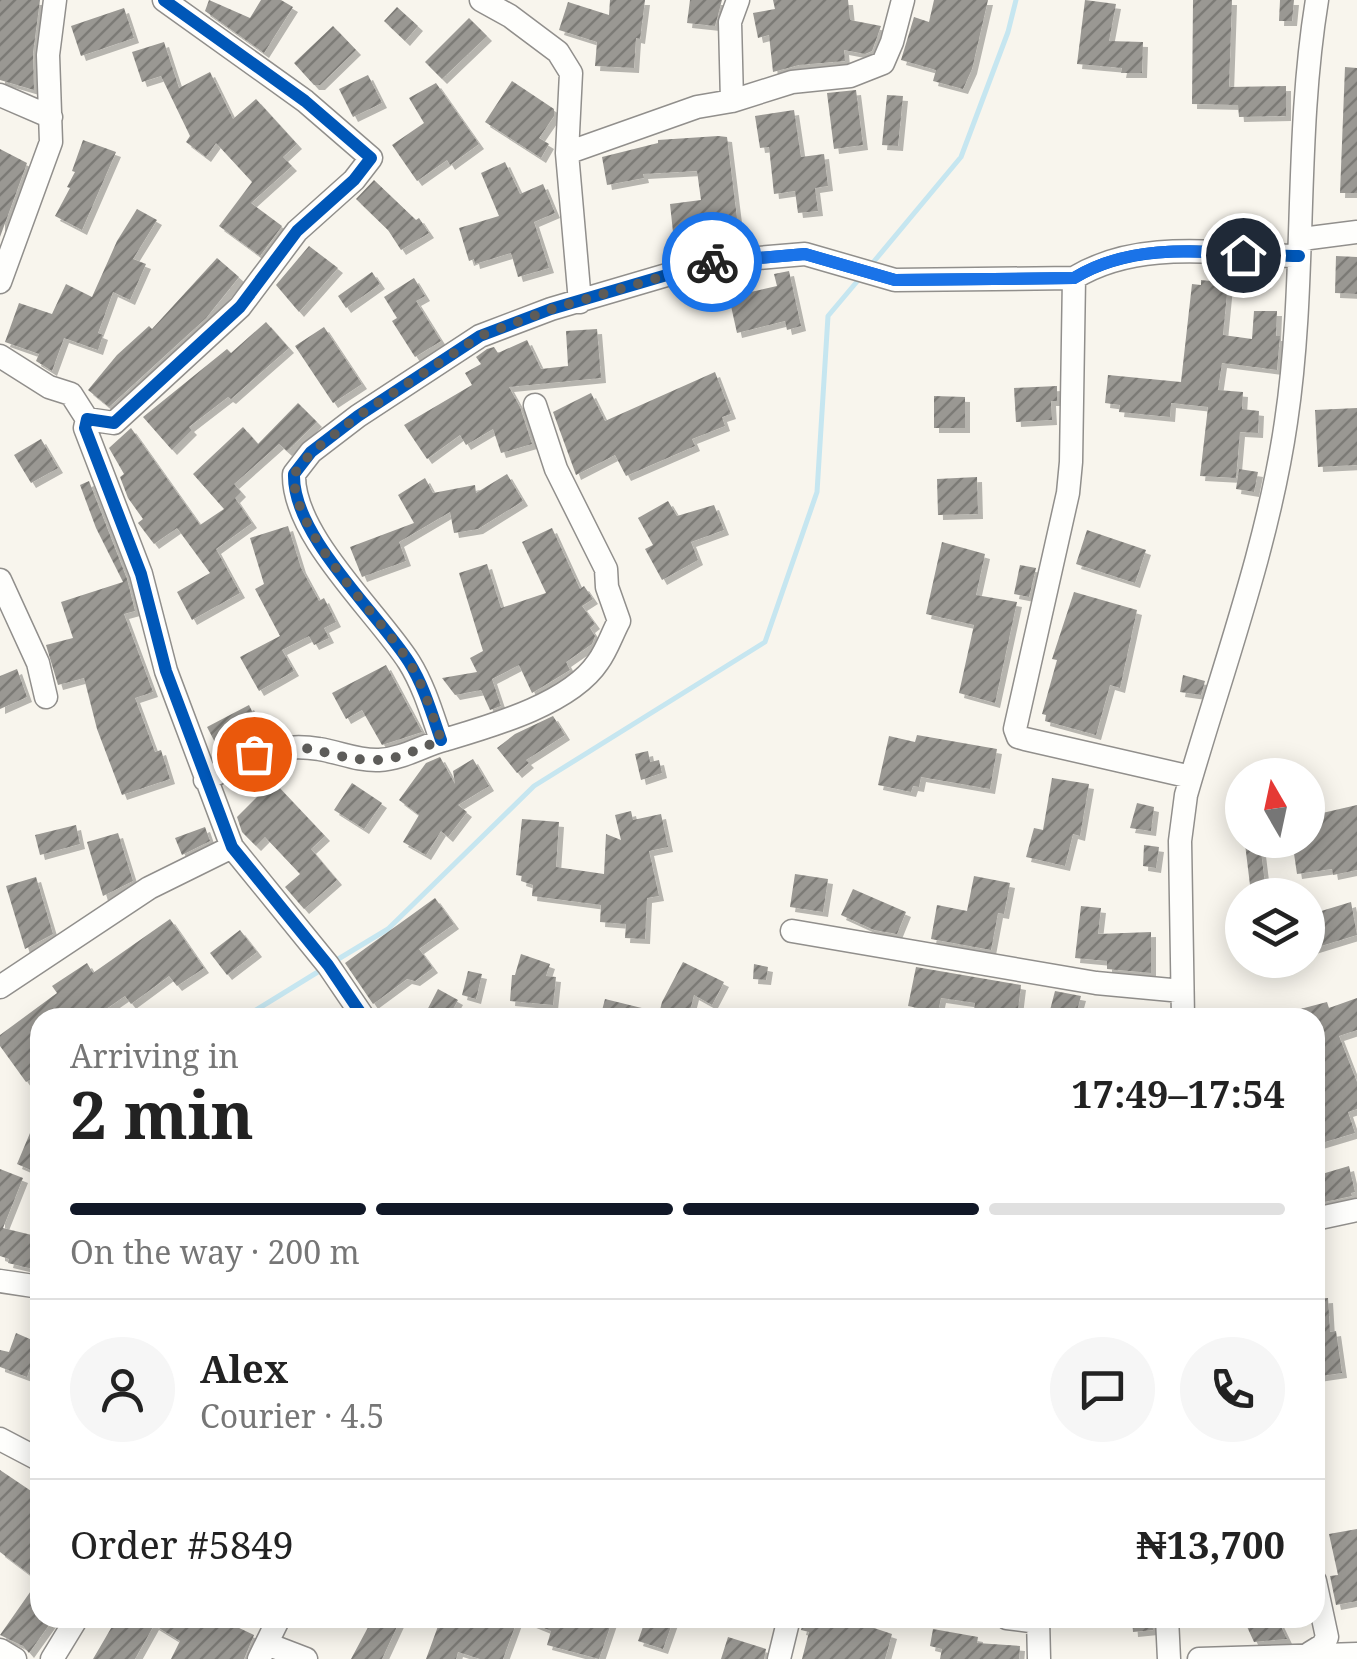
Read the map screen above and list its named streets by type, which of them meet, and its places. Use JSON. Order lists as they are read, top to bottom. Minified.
{"north":"top","page":{"heading":["2 min","Arriving in","17:49–17:54"],"panel":["Alex","Courier · 4.5","Order #5849","₦13,700"],"bar":"On the way · 200 m"}}
